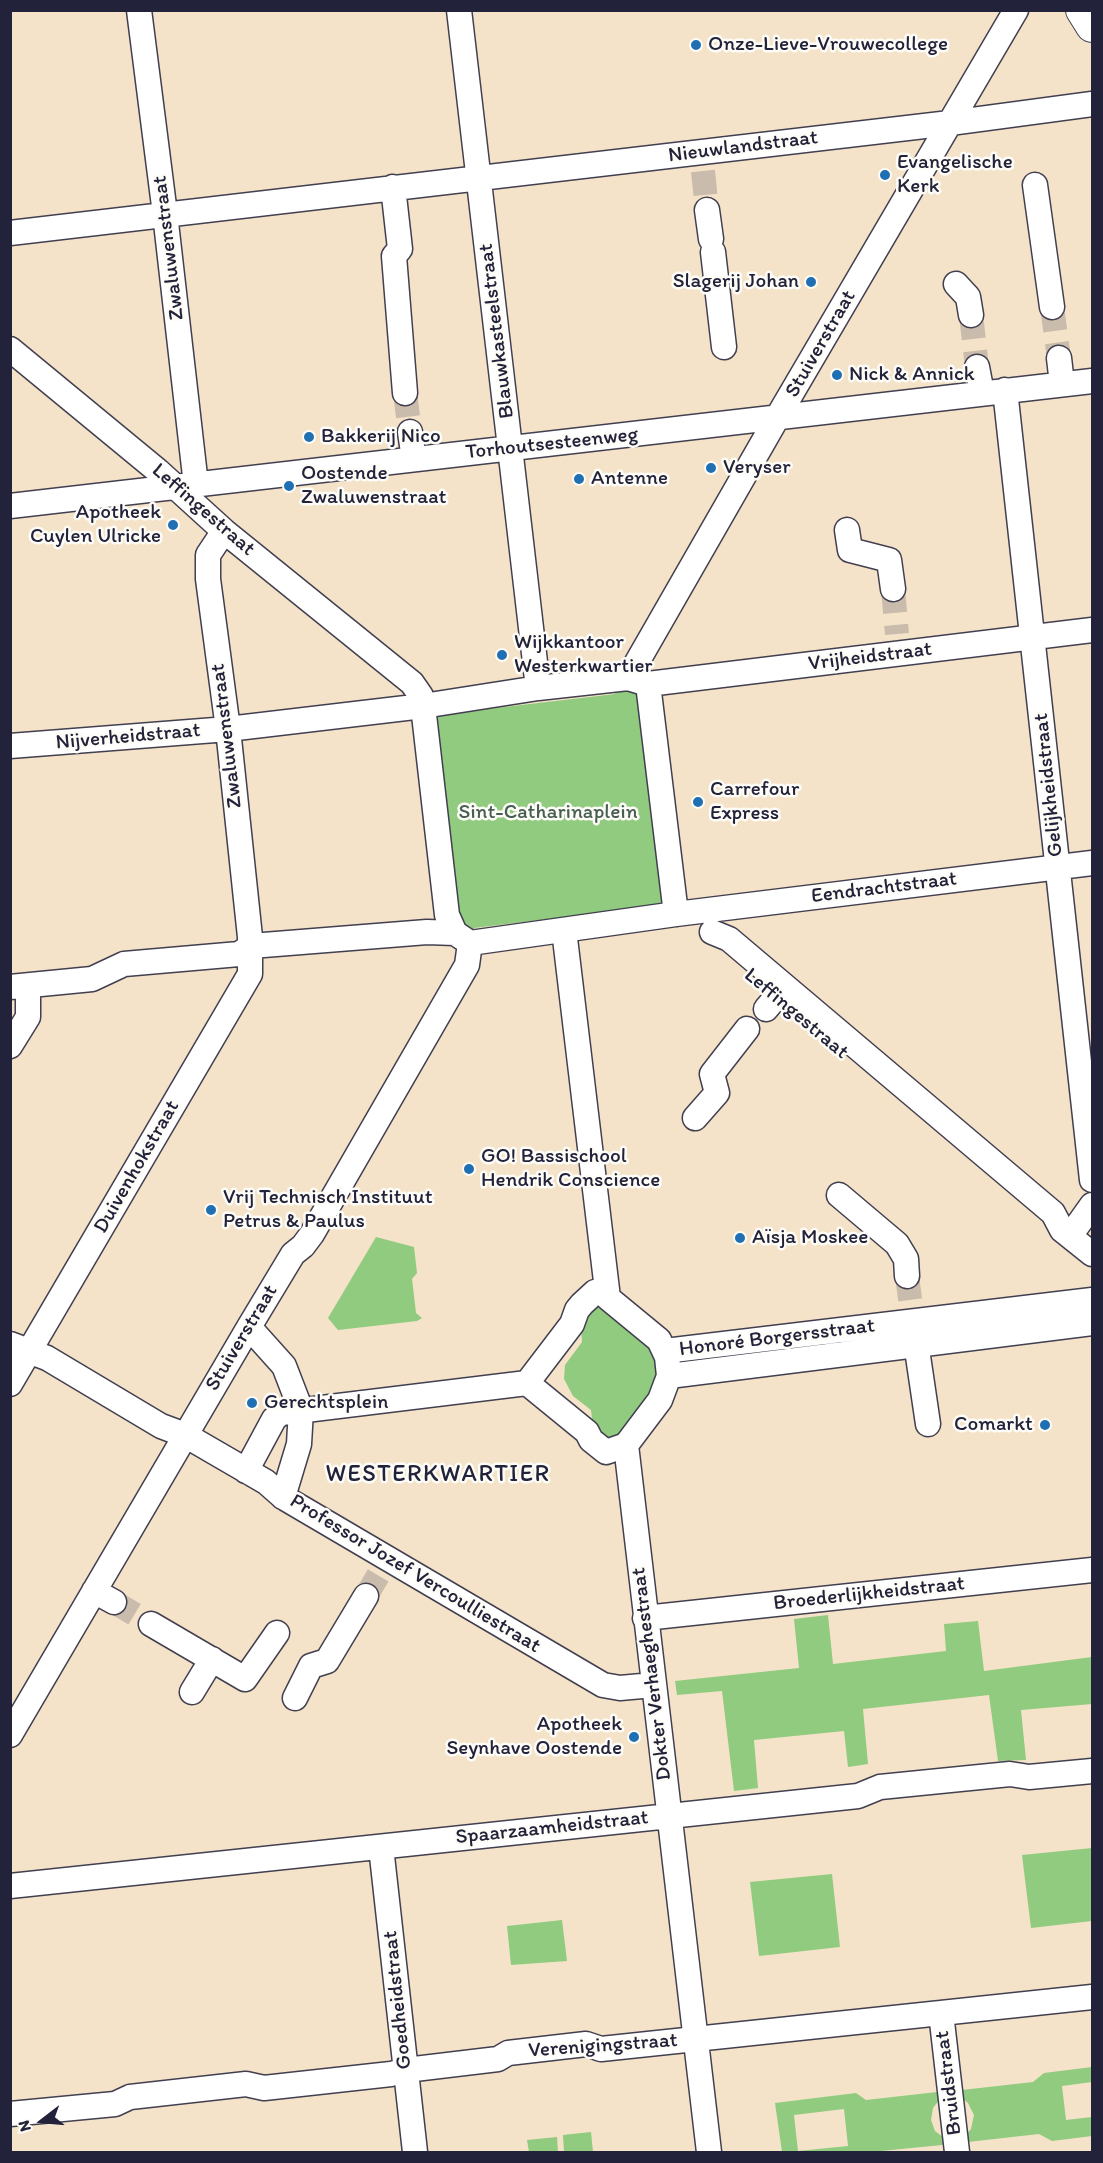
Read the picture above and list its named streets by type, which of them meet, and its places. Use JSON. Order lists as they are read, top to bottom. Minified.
{"streets":{"street":["Nieuwlandstraat","Zwaluwenstraat","Blauwkasteelstraat","Stuiverstraat","Torhoutsesteenweg","Leffingestraat","Vrijheidstraat","Nijverheidstraat","Gelijkheidstraat","Eendrachtstraat","Duivenhokstraat","Honoré Borgersstraat","Professor Jozef Vercoulliestraat","Broederlijkheidstraat","Dokter Verhaeghestraat","Spaarzaamheidstraat","Goedheidstraat","Verenigingstraat","Bruidstraat"]},"crossings":[["Nieuwlandstraat","Zwaluwenstraat"],["Nieuwlandstraat","Blauwkasteelstraat"],["Nieuwlandstraat","Stuiverstraat"],["Zwaluwenstraat","Torhoutsesteenweg"],["Zwaluwenstraat","Leffingestraat"],["Zwaluwenstraat","Nijverheidstraat"],["Zwaluwenstraat","Duivenhokstraat"],["Blauwkasteelstraat","Torhoutsesteenweg"],["Stuiverstraat","Torhoutsesteenweg"],["Stuiverstraat","Vrijheidstraat"],["Stuiverstraat","Professor Jozef Vercoulliestraat"],["Torhoutsesteenweg","Leffingestraat"],["Torhoutsesteenweg","Gelijkheidstraat"],["Leffingestraat","Nijverheidstraat"],["Leffingestraat","Eendrachtstraat"],["Vrijheidstraat","Gelijkheidstraat"],["Gelijkheidstraat","Eendrachtstraat"],["Duivenhokstraat","Professor Jozef Vercoulliestraat"],["Professor Jozef Vercoulliestraat","Dokter Verhaeghestraat"],["Broederlijkheidstraat","Dokter Verhaeghestraat"],["Dokter Verhaeghestraat","Spaarzaamheidstraat"],["Dokter Verhaeghestraat","Verenigingstraat"],["Spaarzaamheidstraat","Goedheidstraat"],["Goedheidstraat","Verenigingstraat"],["Verenigingstraat","Bruidstraat"]],"districts":["WESTERKWARTIER"],"parks":["Sint-Catharinaplein"],"places":["Onze-Lieve-Vrouwecollege","Evangelische Kerk","Slagerij Johan","Nick & Annick","Bakkerij Nico","Veryser","Antenne","Oostende Zwaluwenstraat","Apotheek Cuylen Ulricke","Wijkkantoor Westerkwartier","Carrefour Express","GO! Bassischool Hendrik Conscience","Vrij Technisch Instituut Petrus & Paulus","Aïsja Moskee","Gerechtsplein","Comarkt","Apotheek Seynhave Oostende"],"north":"left"}
